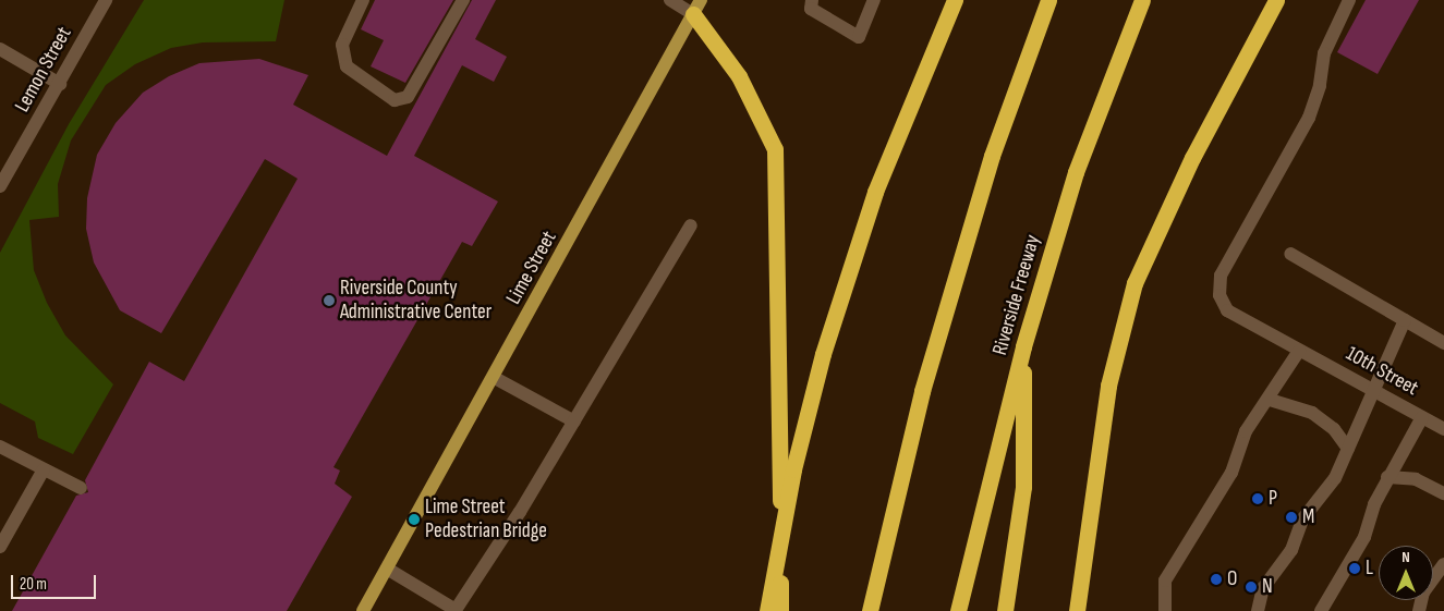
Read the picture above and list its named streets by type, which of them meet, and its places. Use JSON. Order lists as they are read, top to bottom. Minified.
{"streets":{"highway":["Riverside Freeway"],"main road":["Lime Street"],"street":["Lemon Street","10th Street"]},"places":["Riverside County Administrative Center","P","M","Lime Street Pedestrian Bridge","L","O","N"],"scale_bar":"20 m","north":"top"}
